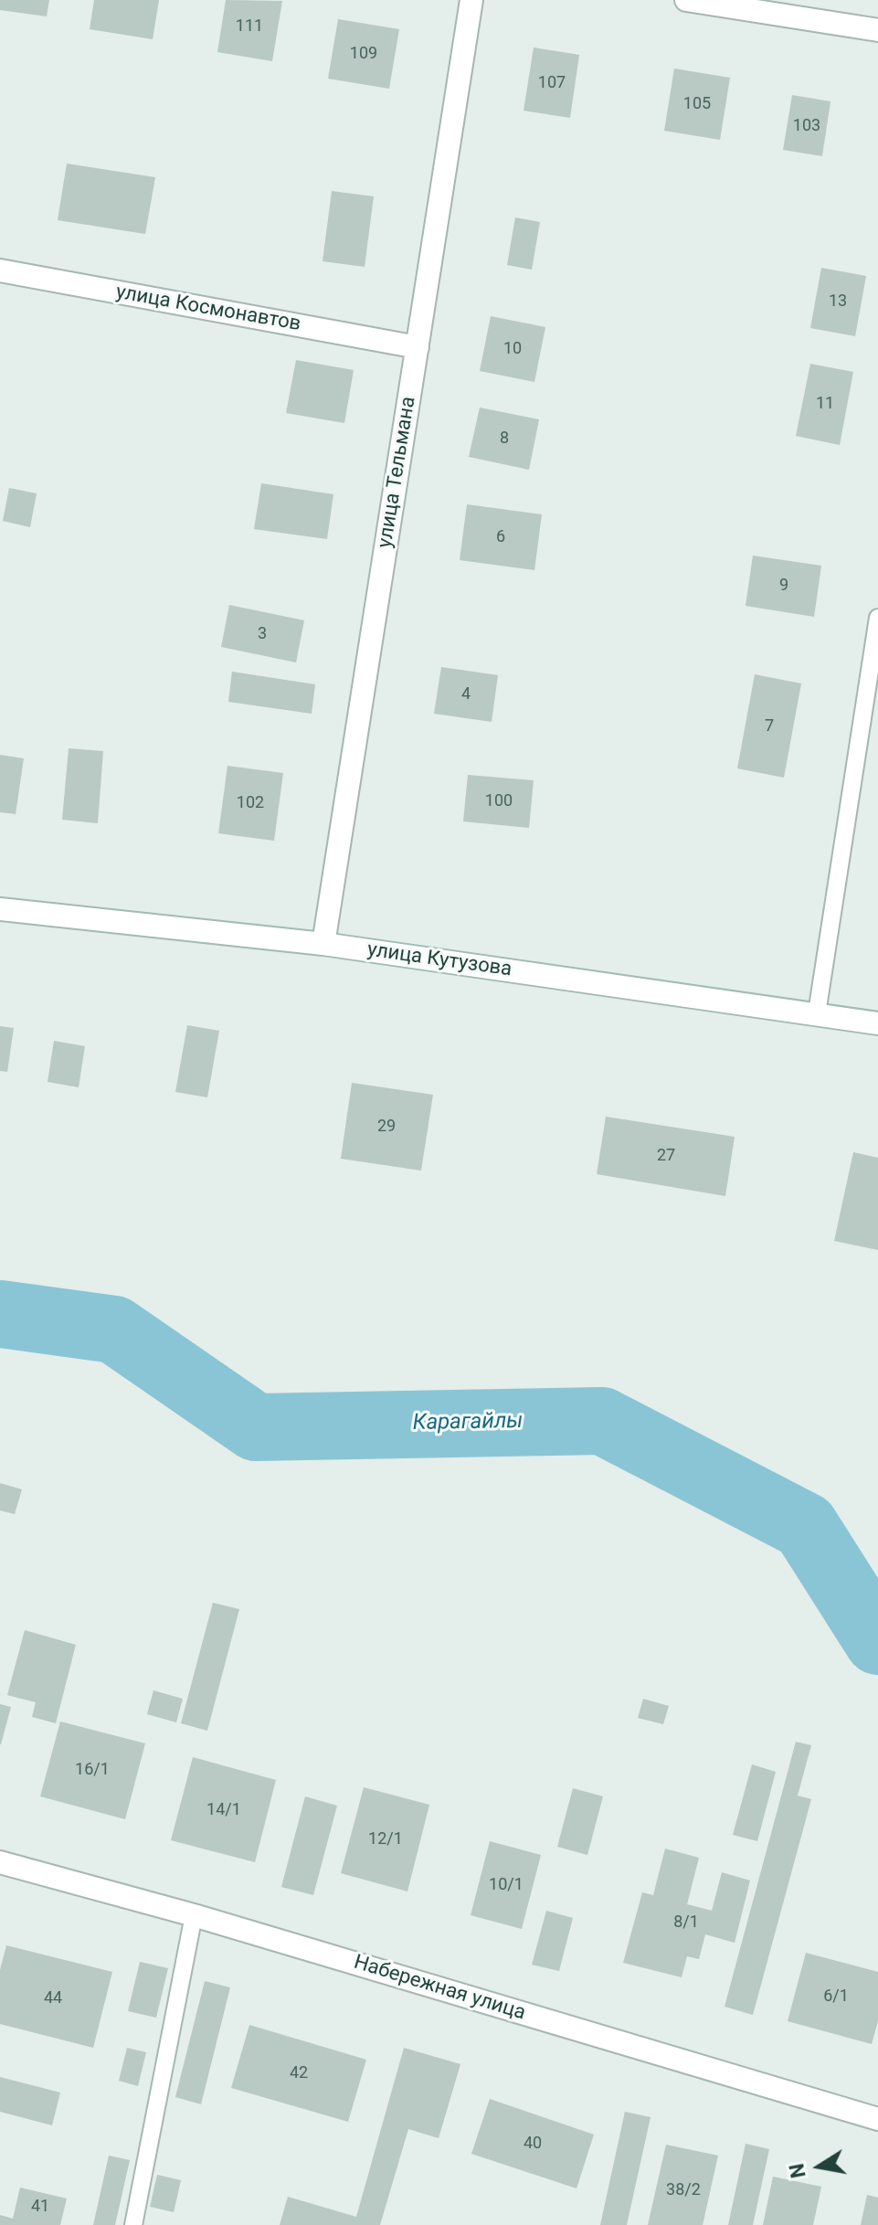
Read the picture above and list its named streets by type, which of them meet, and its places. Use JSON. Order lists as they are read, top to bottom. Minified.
{"streets":{"street":["улица Космонавтов","улица Тельмана","улица Кутузова","Набережная улица"]},"crossings":[["улица Космонавтов","улица Тельмана"],["улица Тельмана","улица Кутузова"]],"water":["Карагайлы"],"house_numbers":["111","109","107","105","103","13","10","11","8","6","9","3","4","7","100","102","29","27","16/1","14/1","12/1","10/1","8/1","6/1","44","42","40","38/2","41"],"north":"left"}
